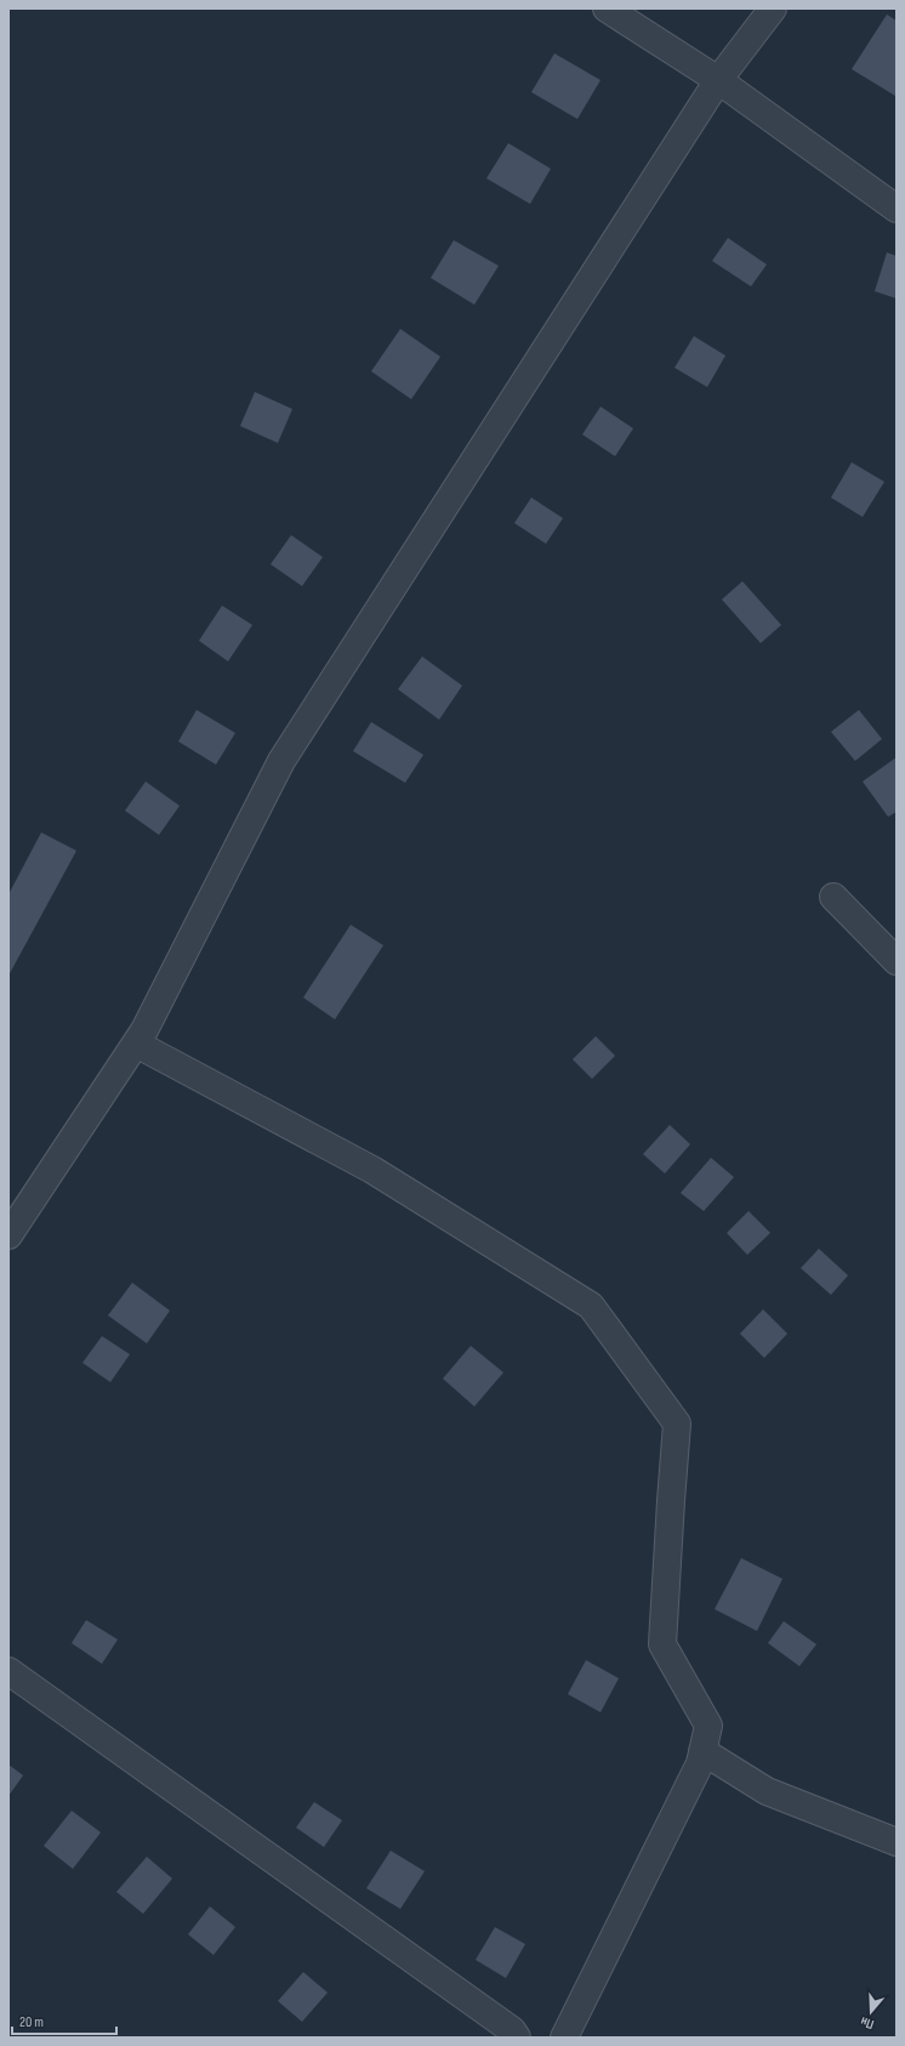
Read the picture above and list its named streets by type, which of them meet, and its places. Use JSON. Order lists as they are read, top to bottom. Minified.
{"scale_bar":"20 m","north":"bottom"}
